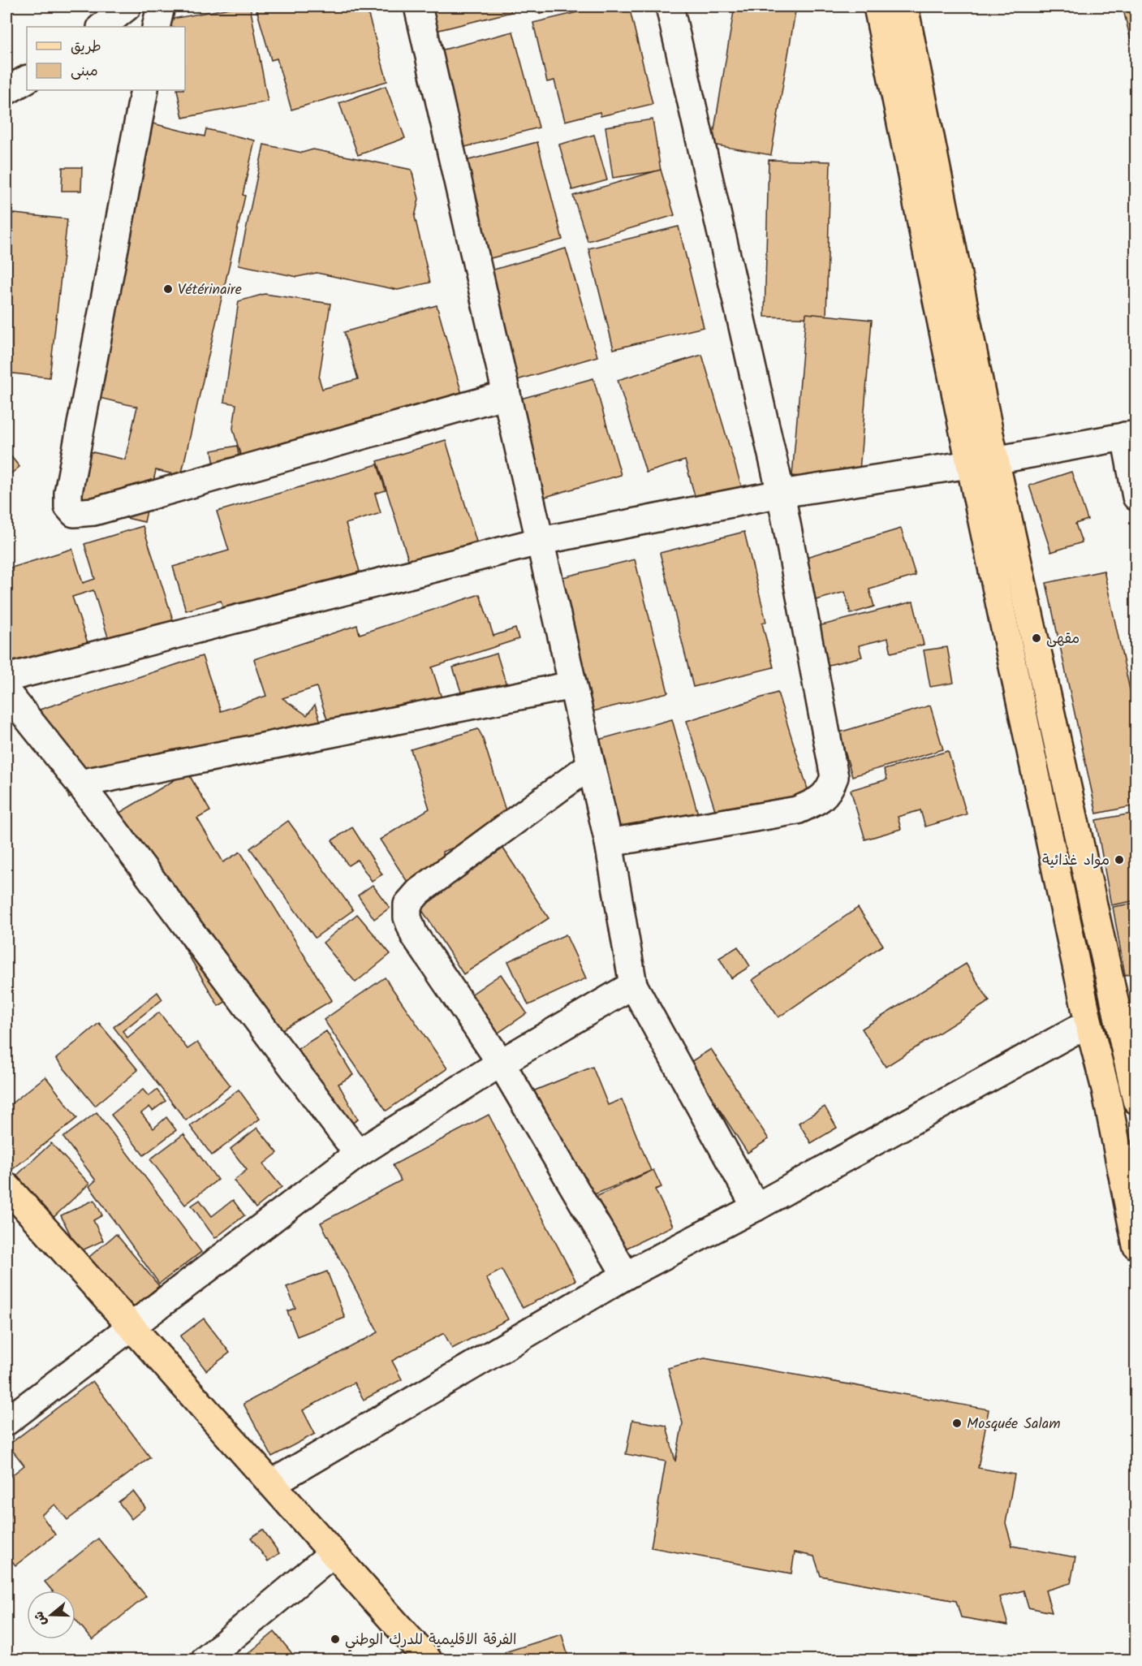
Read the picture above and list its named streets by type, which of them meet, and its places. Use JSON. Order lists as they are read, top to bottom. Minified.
{"places":["Vétérinaire","مقهى","مواد غذائية","Mosquée Salam","الفرقة الاقليمية للدرك الوطني"],"legend":["طريق","مبنى"],"north":"left"}
